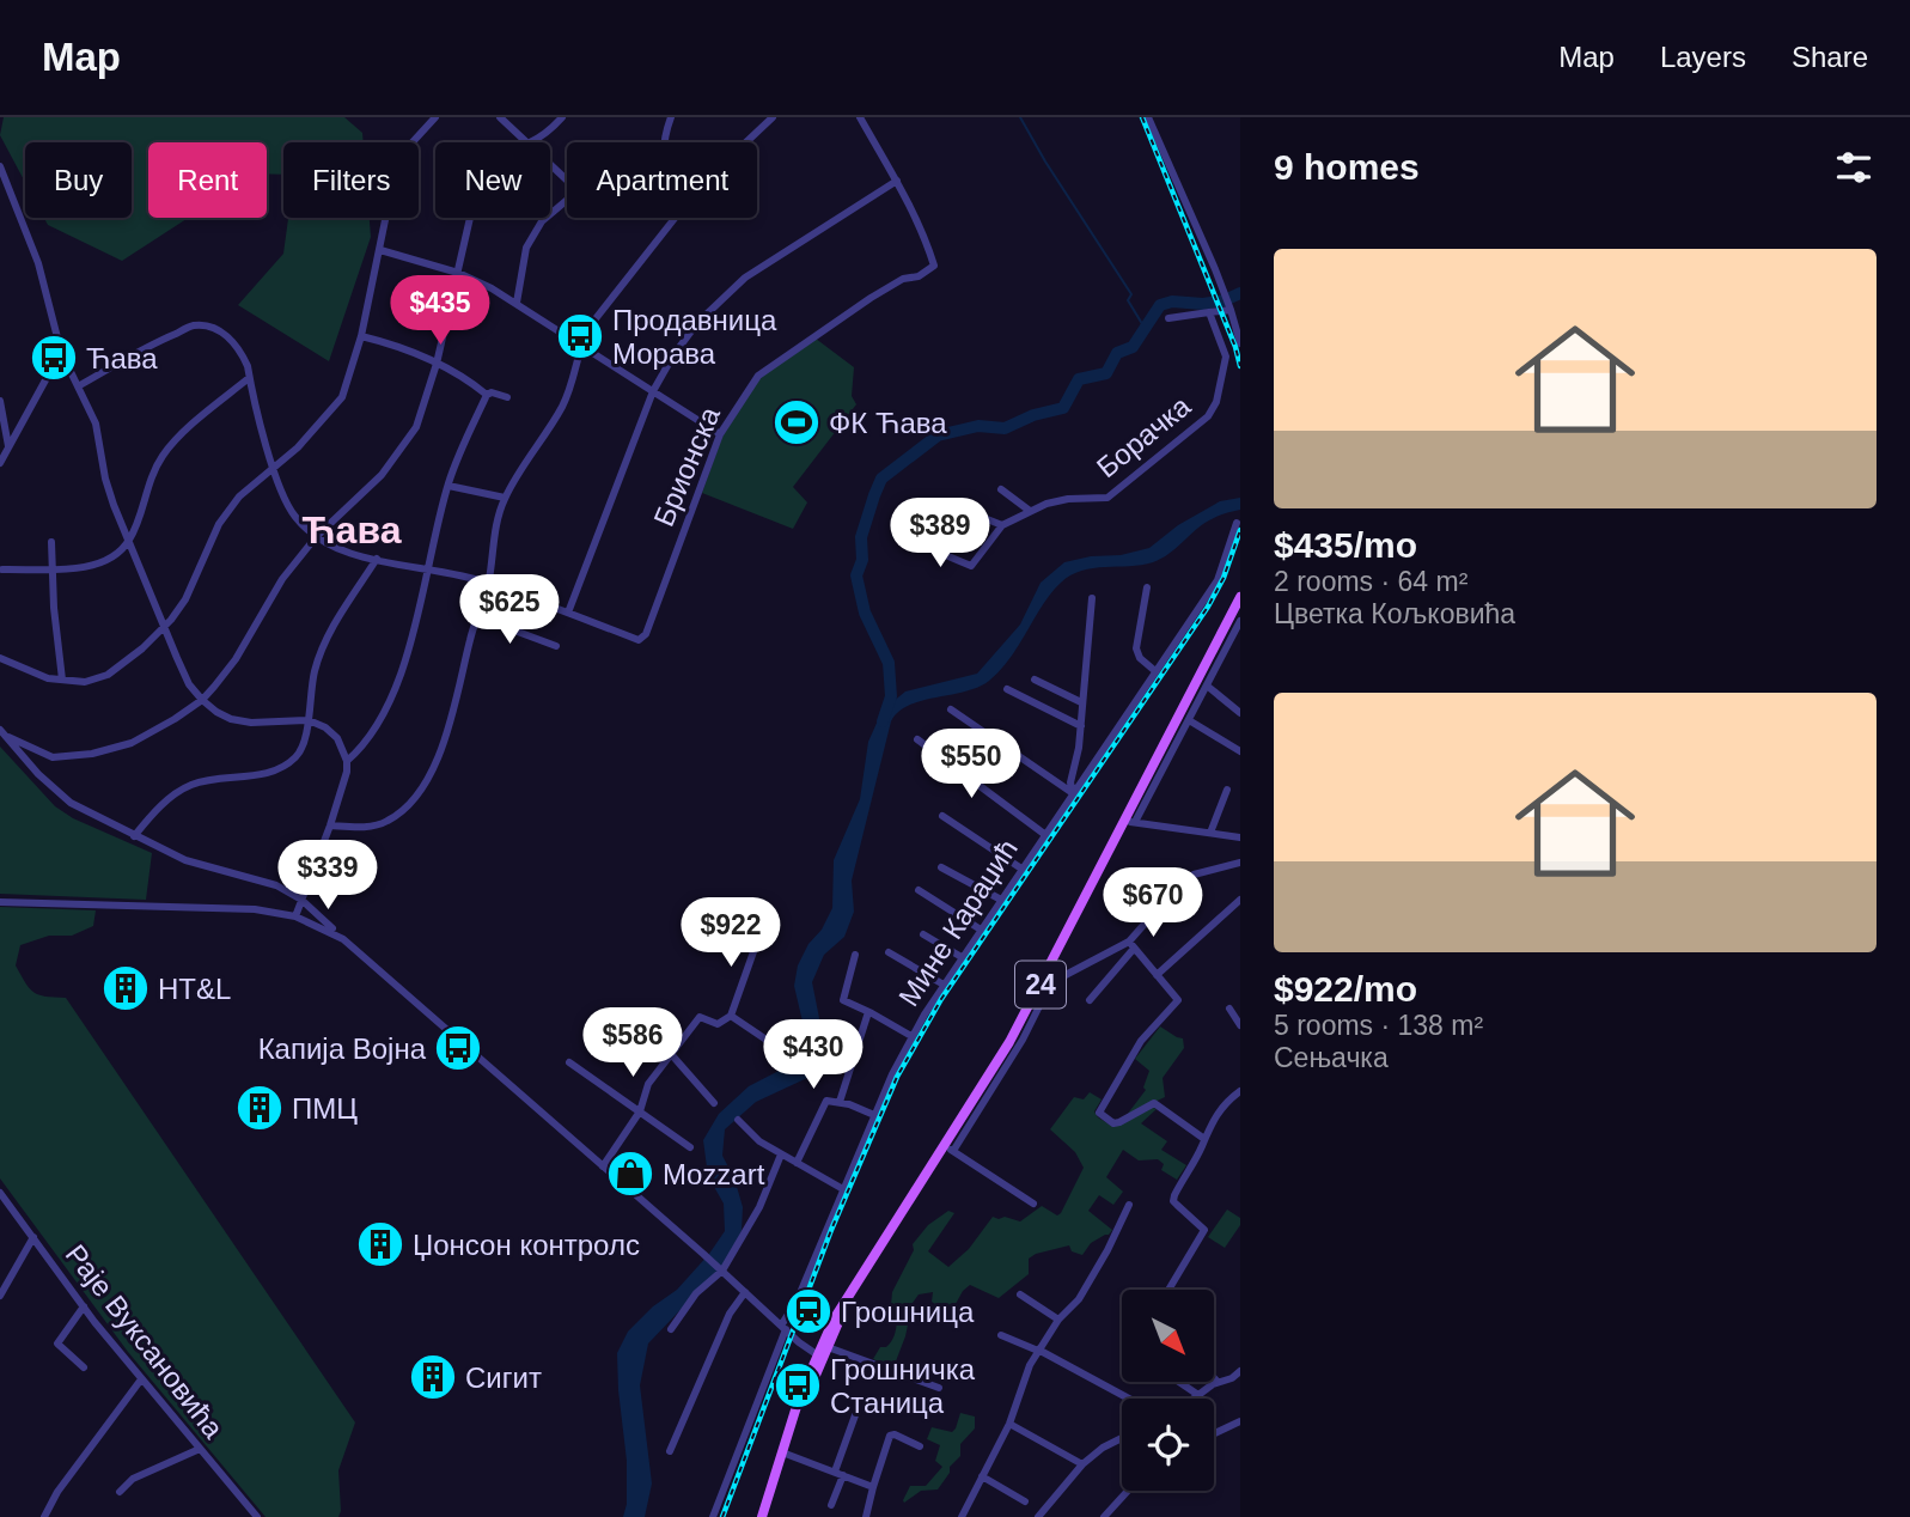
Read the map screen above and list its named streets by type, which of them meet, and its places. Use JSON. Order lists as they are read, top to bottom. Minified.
{"streets":{"main road":["24"],"street":["Борачка","Брионска","Мине Караџић","Раје Вуксановића"]},"districts":["Ћава"],"places":{"bus stop":["Продавница Морава","Ћава","Капија Војна","Грошничка Станица"],"sports":["ФК Ћава"],"building":["HT&L","ПМЦ","Џонсон контролс","Сигит"],"shop":["Mozzart"],"station":["Грошница"]},"north":"bottom right","page":{"header":"Map","nav":["Map","Layers","Share"],"heading":"9 homes","chip":["Buy","Rent","Filters","New","Apartment"],"list":[{"name":"$435/mo","note":"2 rooms · 64 m² · Цветка Кољковића"},{"name":"$922/mo","note":"5 rooms · 138 m² · Сењачка"}],"price":["$435","$389","$625","$550","$339","$670","$922","$586","$430"]}}
